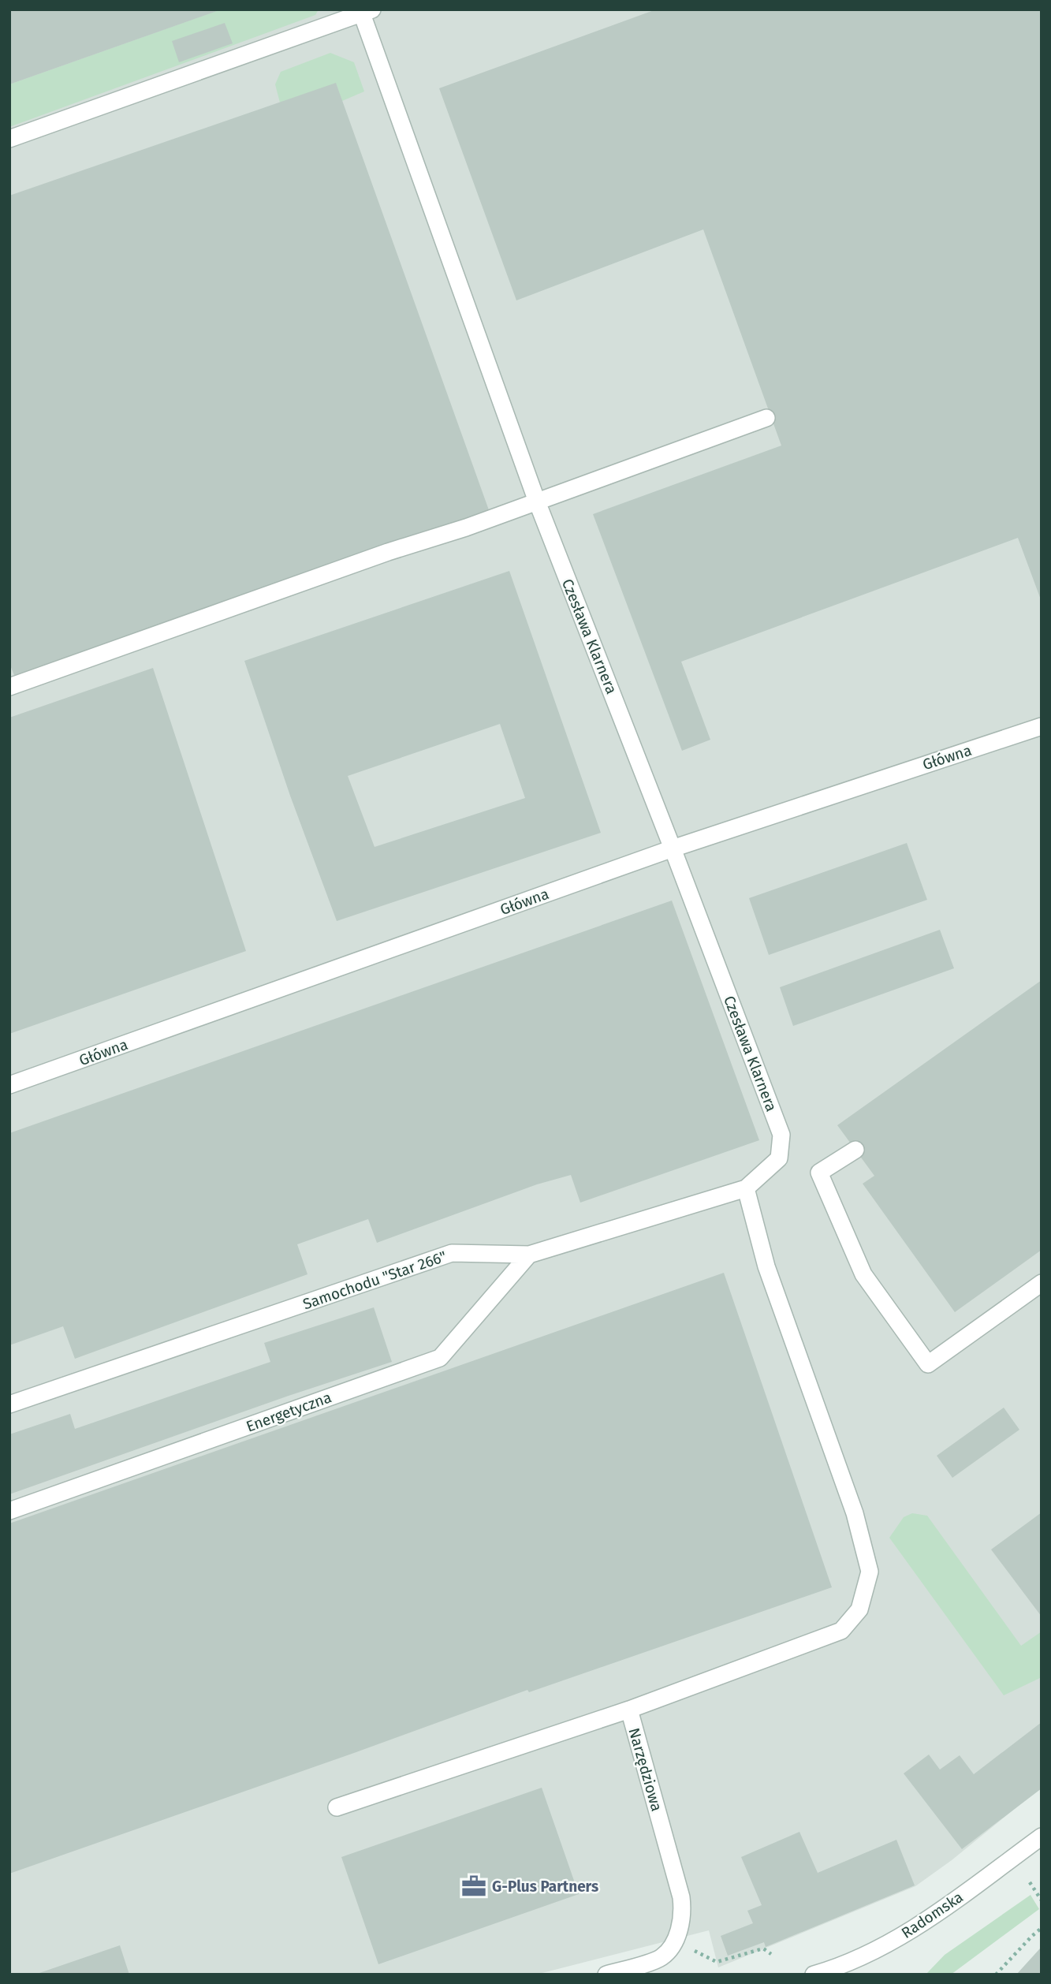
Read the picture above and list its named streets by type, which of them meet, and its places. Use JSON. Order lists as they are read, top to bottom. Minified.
{"streets":{"street":["Czesława Klarnera","Główna","Samochodu \"Star 266\"","Energetyczna","Narzędziowa","Radomska"]},"crossings":[["Czesława Klarnera","Główna"],["Czesława Klarnera","Samochodu \"Star 266\""],["Czesława Klarnera","Narzędziowa"],["Samochodu \"Star 266\"","Energetyczna"],["Samochodu \"Star 266\"","Narzędziowa"]],"places":{"office":["G-Plus Partners"]}}
